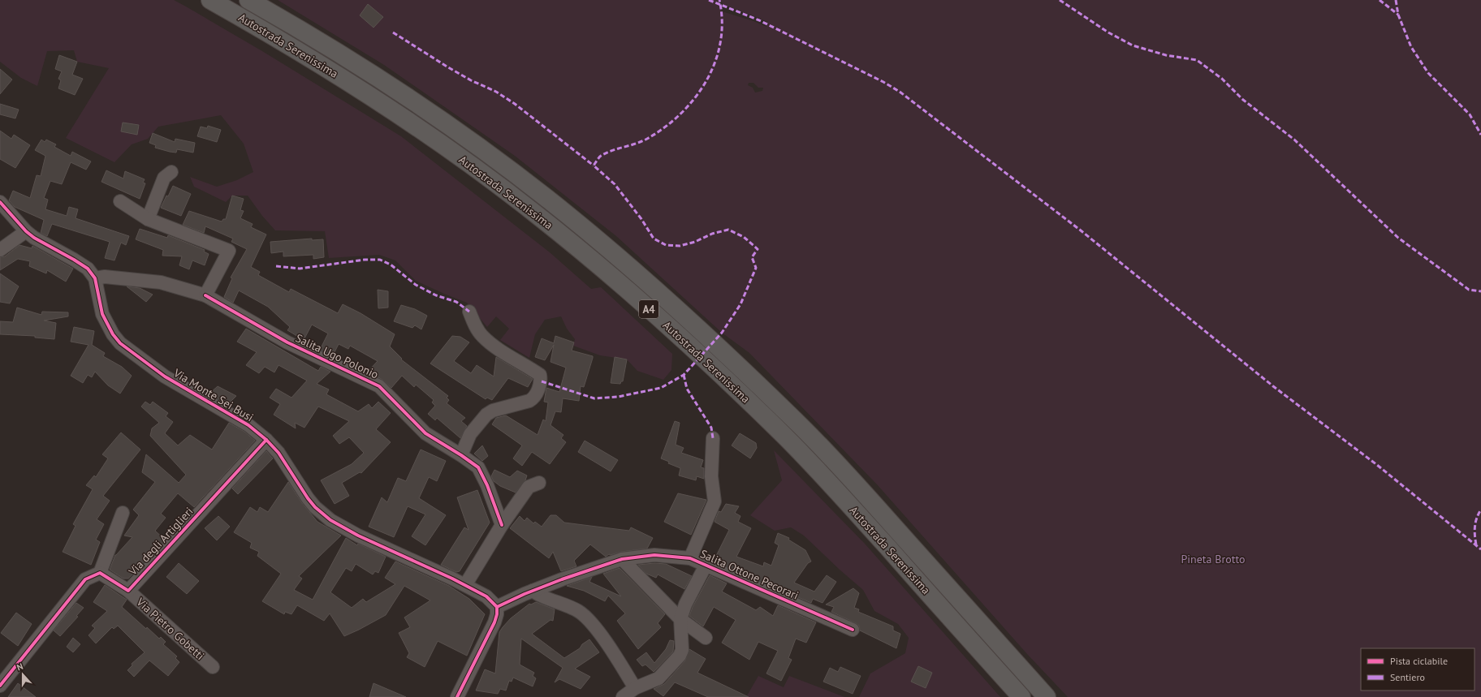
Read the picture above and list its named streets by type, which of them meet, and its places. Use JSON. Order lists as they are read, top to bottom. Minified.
{"streets":{"highway":["Autostrada Serenissima","A4"],"street":["Salita Ugo Polonio","Via Monte Sei Busi","Via degli Artiglieri","Salita Ottone Pecorari","Via Pietro Gobetti"]},"crossings":[["Salita Ugo Polonio","Via Monte Sei Busi"],["Via Monte Sei Busi","Via degli Artiglieri"],["Via Monte Sei Busi","Salita Ottone Pecorari"],["Via degli Artiglieri","Via Pietro Gobetti"]],"parks":["Pineta Brotto"],"legend":["Pista ciclabile","Sentiero"],"north":"top"}
